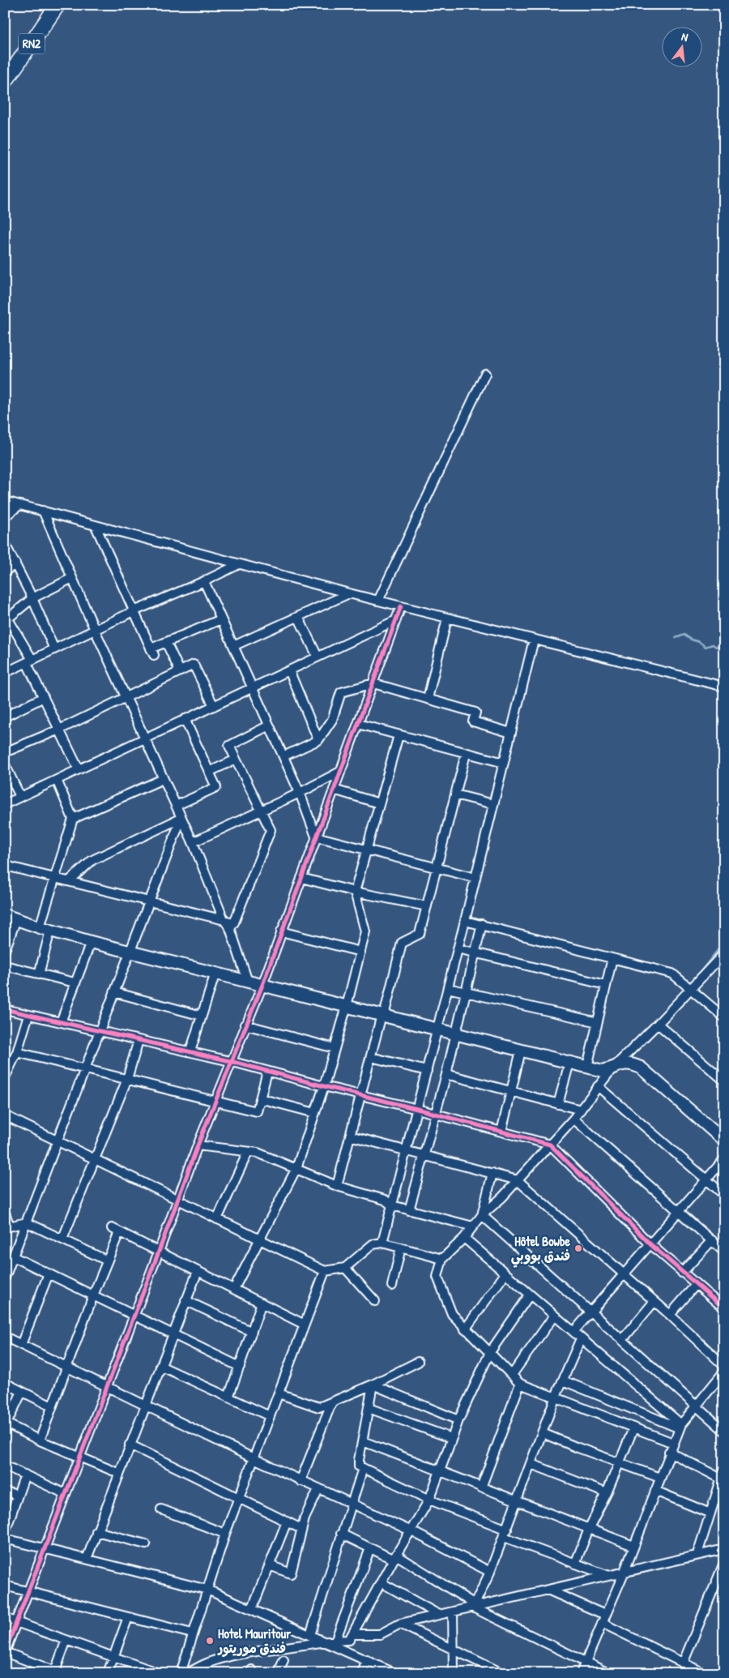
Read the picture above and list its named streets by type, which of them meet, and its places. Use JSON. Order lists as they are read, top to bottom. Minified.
{"streets":{"highway":["RN2"]},"places":["Hôtel Bowbe فندق بووبي","Hotel Mauritour فندق موريتور"],"north":"top"}
